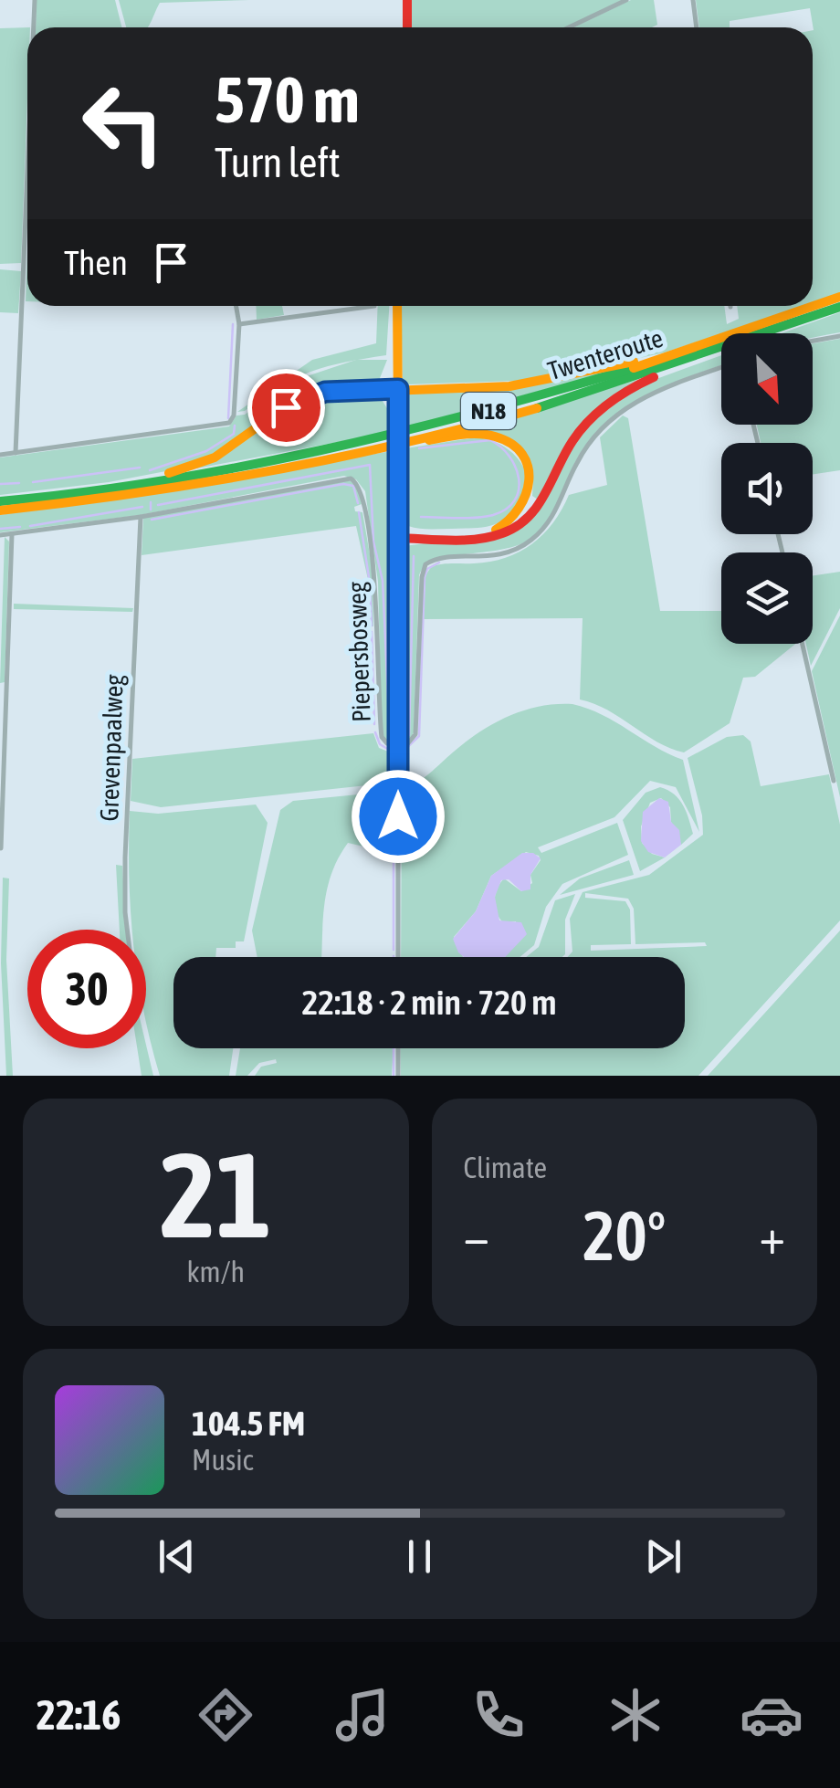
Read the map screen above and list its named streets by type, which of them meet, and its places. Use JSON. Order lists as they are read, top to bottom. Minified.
{"streets":{"main road":["Twenteroute","N18"],"street":["Piepersbosweg","Grevenpaalweg"]},"crossings":[["Twenteroute","N18"],["Piepersbosweg","Grevenpaalweg"]],"north":"bottom right","page":{"turn":["570 m","Turn left"],"then":"Then","limit":"30","trip":"22:18 · 2 min · 720 m","tile":[["21","km/h"],"Climate"],"heat":["−","20°","+"],"song":["104.5 FM","Music"],"tabs":"22:16"}}
